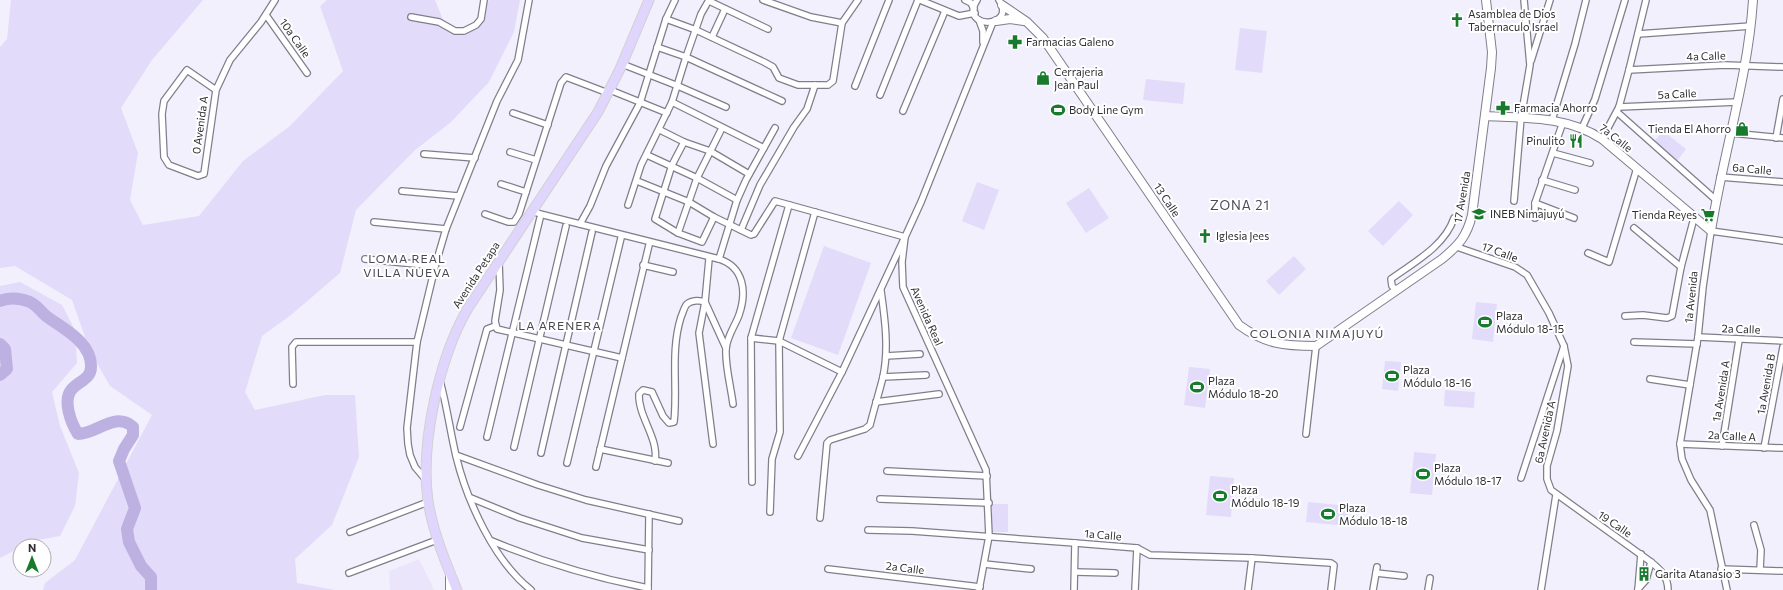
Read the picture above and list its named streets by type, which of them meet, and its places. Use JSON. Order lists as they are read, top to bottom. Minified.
{"streets":{"main road":["Avenida Petapa"],"street":["10a Calle","4a Calle","5a Calle","0 Avenida A","7a Calle","6a Calle","17 Avenida","13 Calle","17 Calle","1a Avenida","Avenida Real","2a Calle","1a Avenida B","1a Avenida A","6a Avenida A","2a Calle A","19 Calle","1a Calle"]},"crossings":[["10a Calle","0 Avenida A"],["4a Calle","1a Avenida"],["5a Calle","1a Avenida"],["7a Calle","17 Avenida"],["7a Calle","1a Avenida"],["6a Calle","1a Avenida"],["17 Avenida","13 Calle"],["17 Avenida","17 Calle"],["13 Calle","Avenida Real"],["17 Calle","6a Avenida A"],["1a Avenida","2a Calle"],["1a Avenida","2a Calle A"],["Avenida Real","2a Calle"],["Avenida Real","1a Calle"],["2a Calle","1a Avenida A"],["1a Avenida B","2a Calle A"],["1a Avenida A","2a Calle A"],["6a Avenida A","19 Calle"]],"districts":["ZONA 21","LOMA REAL VILLA NUEVA","LA ARENERA","COLONIA NIMAJUYÚ"],"places":{"church":["Asamblea de Dios Tabernaculo Israel","Iglesia Jees"],"pharmacy":["Farmacias Galeno","Farmacia Ahorro"],"shop":["Cerrajeria Jean Paul","Tienda El Ahorro"],"sports":["Body Line Gym","Plaza Módulo 18-15","Plaza Módulo 18-16","Plaza Módulo 18-20","Plaza Módulo 18-17","Plaza Módulo 18-19","Plaza Módulo 18-18"],"restaurant":["Pinulito"],"school or university":["INEB Nimajuyú"],"supermarket":["Tienda Reyes"],"building":["Garita Atanasio 3"]},"north":"top"}
